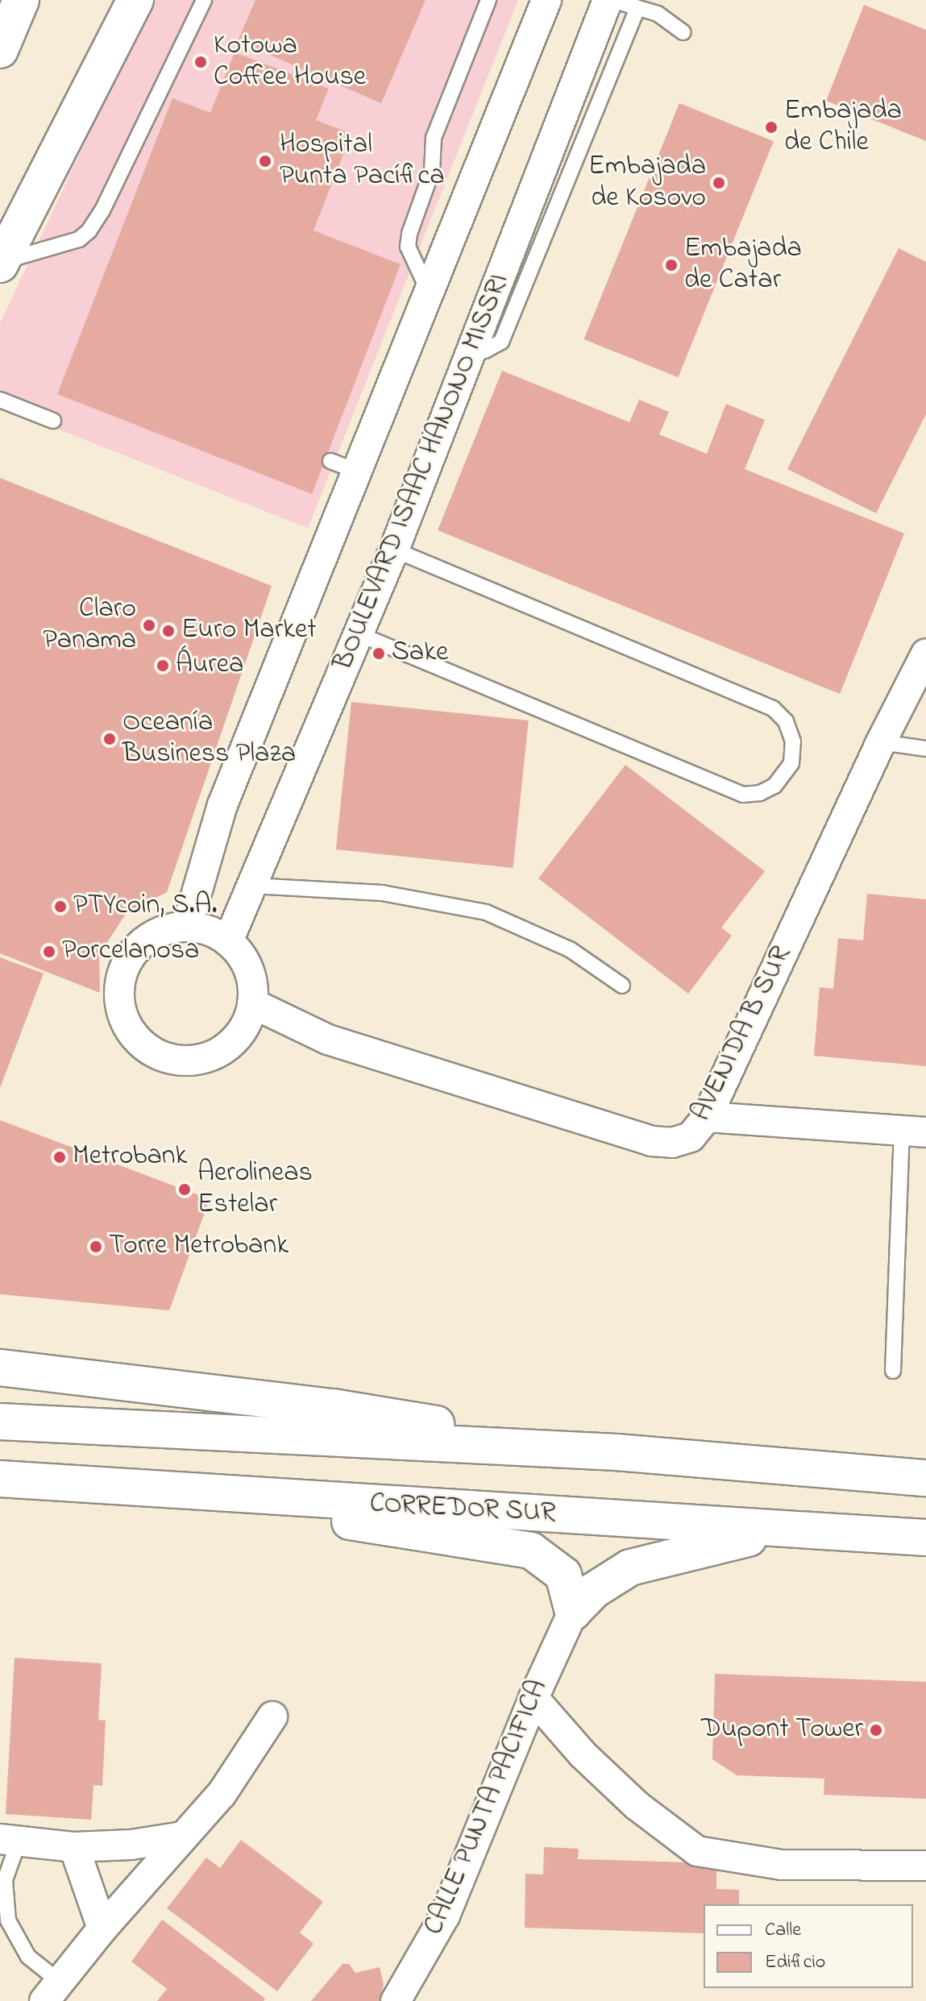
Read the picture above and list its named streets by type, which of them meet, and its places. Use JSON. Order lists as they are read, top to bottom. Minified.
{"streets":{"main road":["CORREDOR SUR"],"street":["BOULEVARD ISAAC HANONO MISSRI","AVENIDA B SUR","CALLE PUNTA PACIFICA"]},"crossings":[["BOULEVARD ISAAC HANONO MISSRI","AVENIDA B SUR"]],"places":["Kotowa Coffee House","Embajada de Chile","Hospital Punta Pacífica","Embajada de Kosovo","Embajada de Catar","Claro Panama","Euro Market","Sake","Áurea","Oceanía Business Plaza","PTYcoin, S.A.","Porcelanosa","Metrobank","Aerolineas Estelar","Torre Metrobank","Dupont Tower"],"legend":["Calle","Edificio"]}
